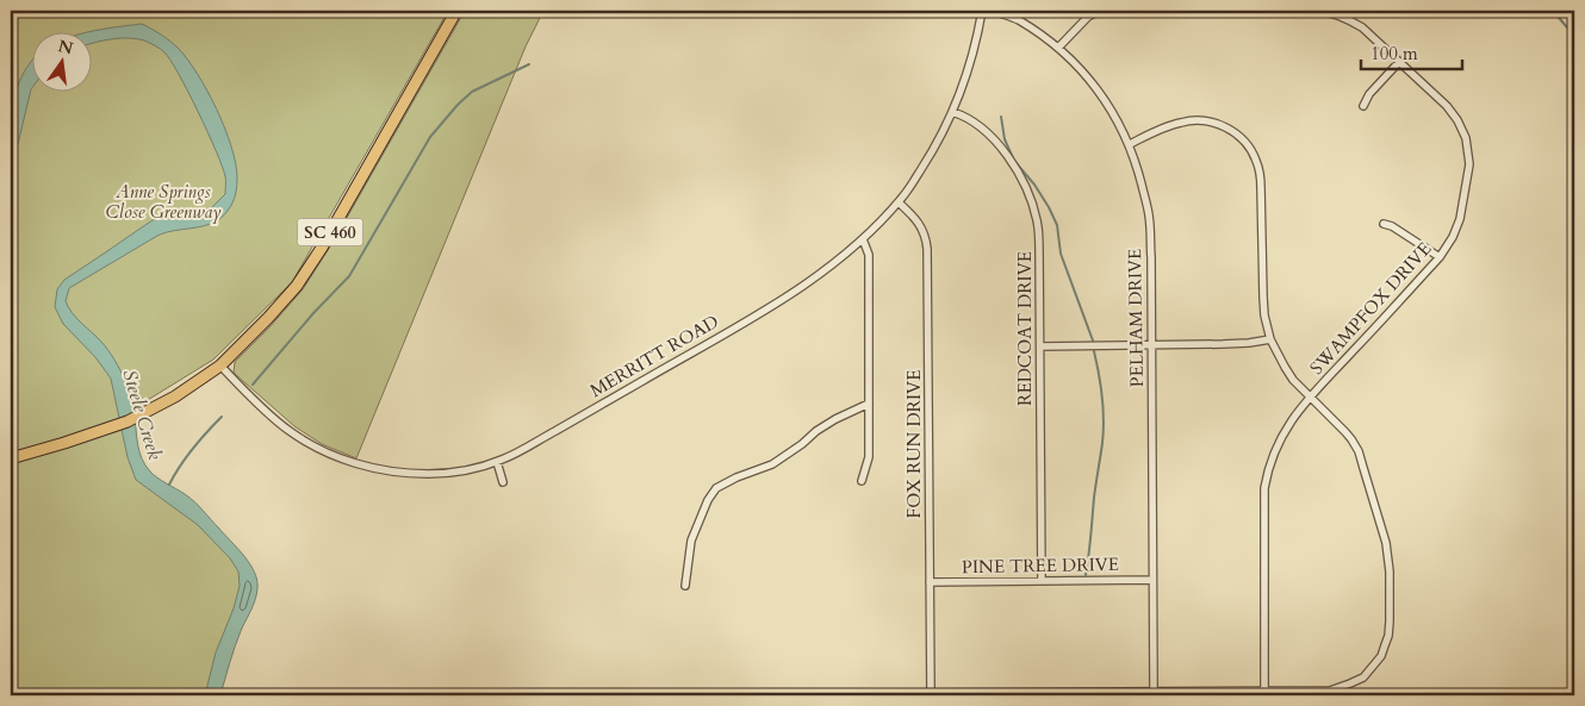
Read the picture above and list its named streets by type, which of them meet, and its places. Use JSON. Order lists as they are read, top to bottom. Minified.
{"streets":{"main road":["SC 460"],"street":["SWAMPFOX DRIVE","PELHAM DRIVE","REDCOAT DRIVE","MERRITT ROAD","FOX RUN DRIVE","PINE TREE DRIVE"]},"crossings":[["SC 460","MERRITT ROAD"],["PELHAM DRIVE","PINE TREE DRIVE"],["REDCOAT DRIVE","MERRITT ROAD"],["REDCOAT DRIVE","PINE TREE DRIVE"],["MERRITT ROAD","FOX RUN DRIVE"],["FOX RUN DRIVE","PINE TREE DRIVE"]],"water":["Steele Creek"],"parks":["Anne Springs Close Greenway"],"scale_bar":"100 m","north":"top"}
